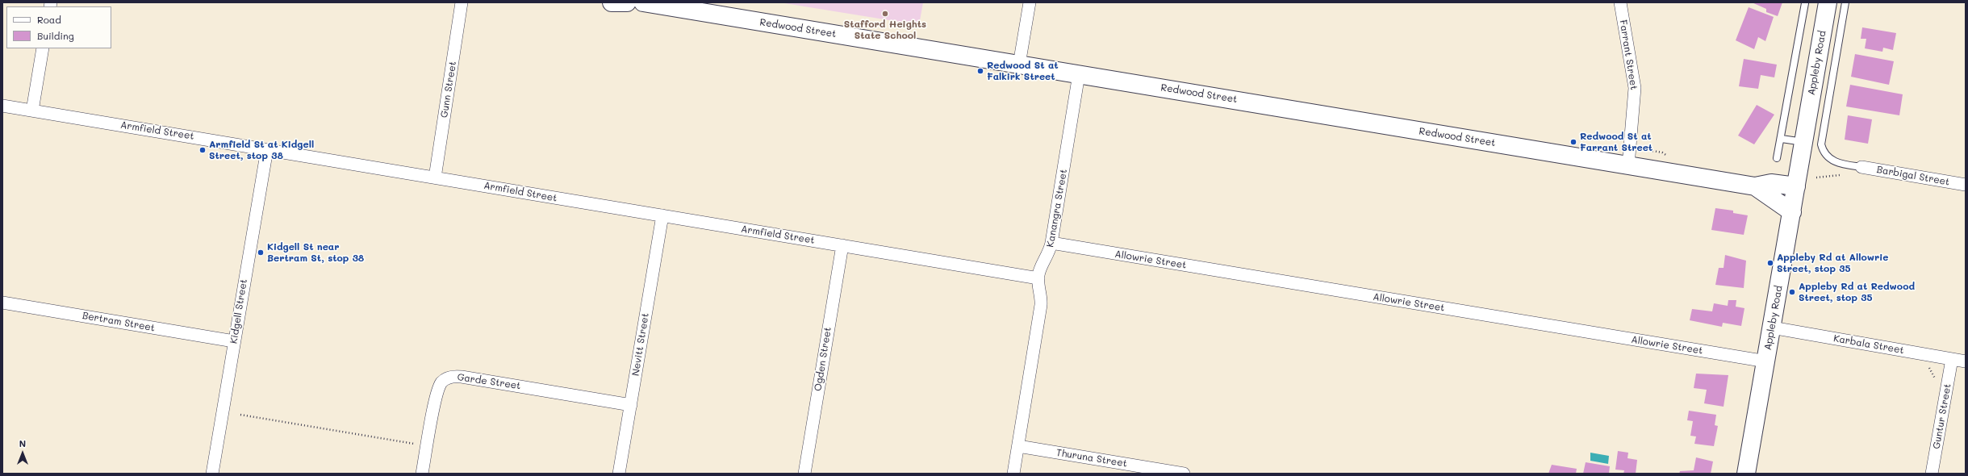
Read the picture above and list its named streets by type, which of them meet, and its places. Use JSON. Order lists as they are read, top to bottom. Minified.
{"streets":{"street":["Redwood Street","Farrant Street","Appleby Road","Gunn Street","Armfield Street","Barbigal Street","Kanangra Street","Allowrie Street","Kidgell Street","Bertram Street","Nevitt Street","Karbala Street","Ogden Street","Garde Street","Guntur Street","Thuruna Street"]},"crossings":[["Redwood Street","Farrant Street"],["Redwood Street","Appleby Road"],["Redwood Street","Kanangra Street"],["Appleby Road","Allowrie Street"],["Appleby Road","Karbala Street"],["Gunn Street","Armfield Street"],["Armfield Street","Kanangra Street"],["Armfield Street","Kidgell Street"],["Armfield Street","Nevitt Street"],["Armfield Street","Ogden Street"],["Kanangra Street","Allowrie Street"],["Kidgell Street","Bertram Street"],["Nevitt Street","Garde Street"],["Karbala Street","Guntur Street"]],"places":["Stafford Heights State School","Redwood St at Falkirk Street","Redwood St at Farrant Street","Armfield St at Kidgell Street, stop 38","Kidgell St near Bertram St, stop 38","Appleby Rd at Allowrie Street, stop 35","Appleby Rd at Redwood Street, stop 35"],"legend":["Road","Building"],"north":"top"}
